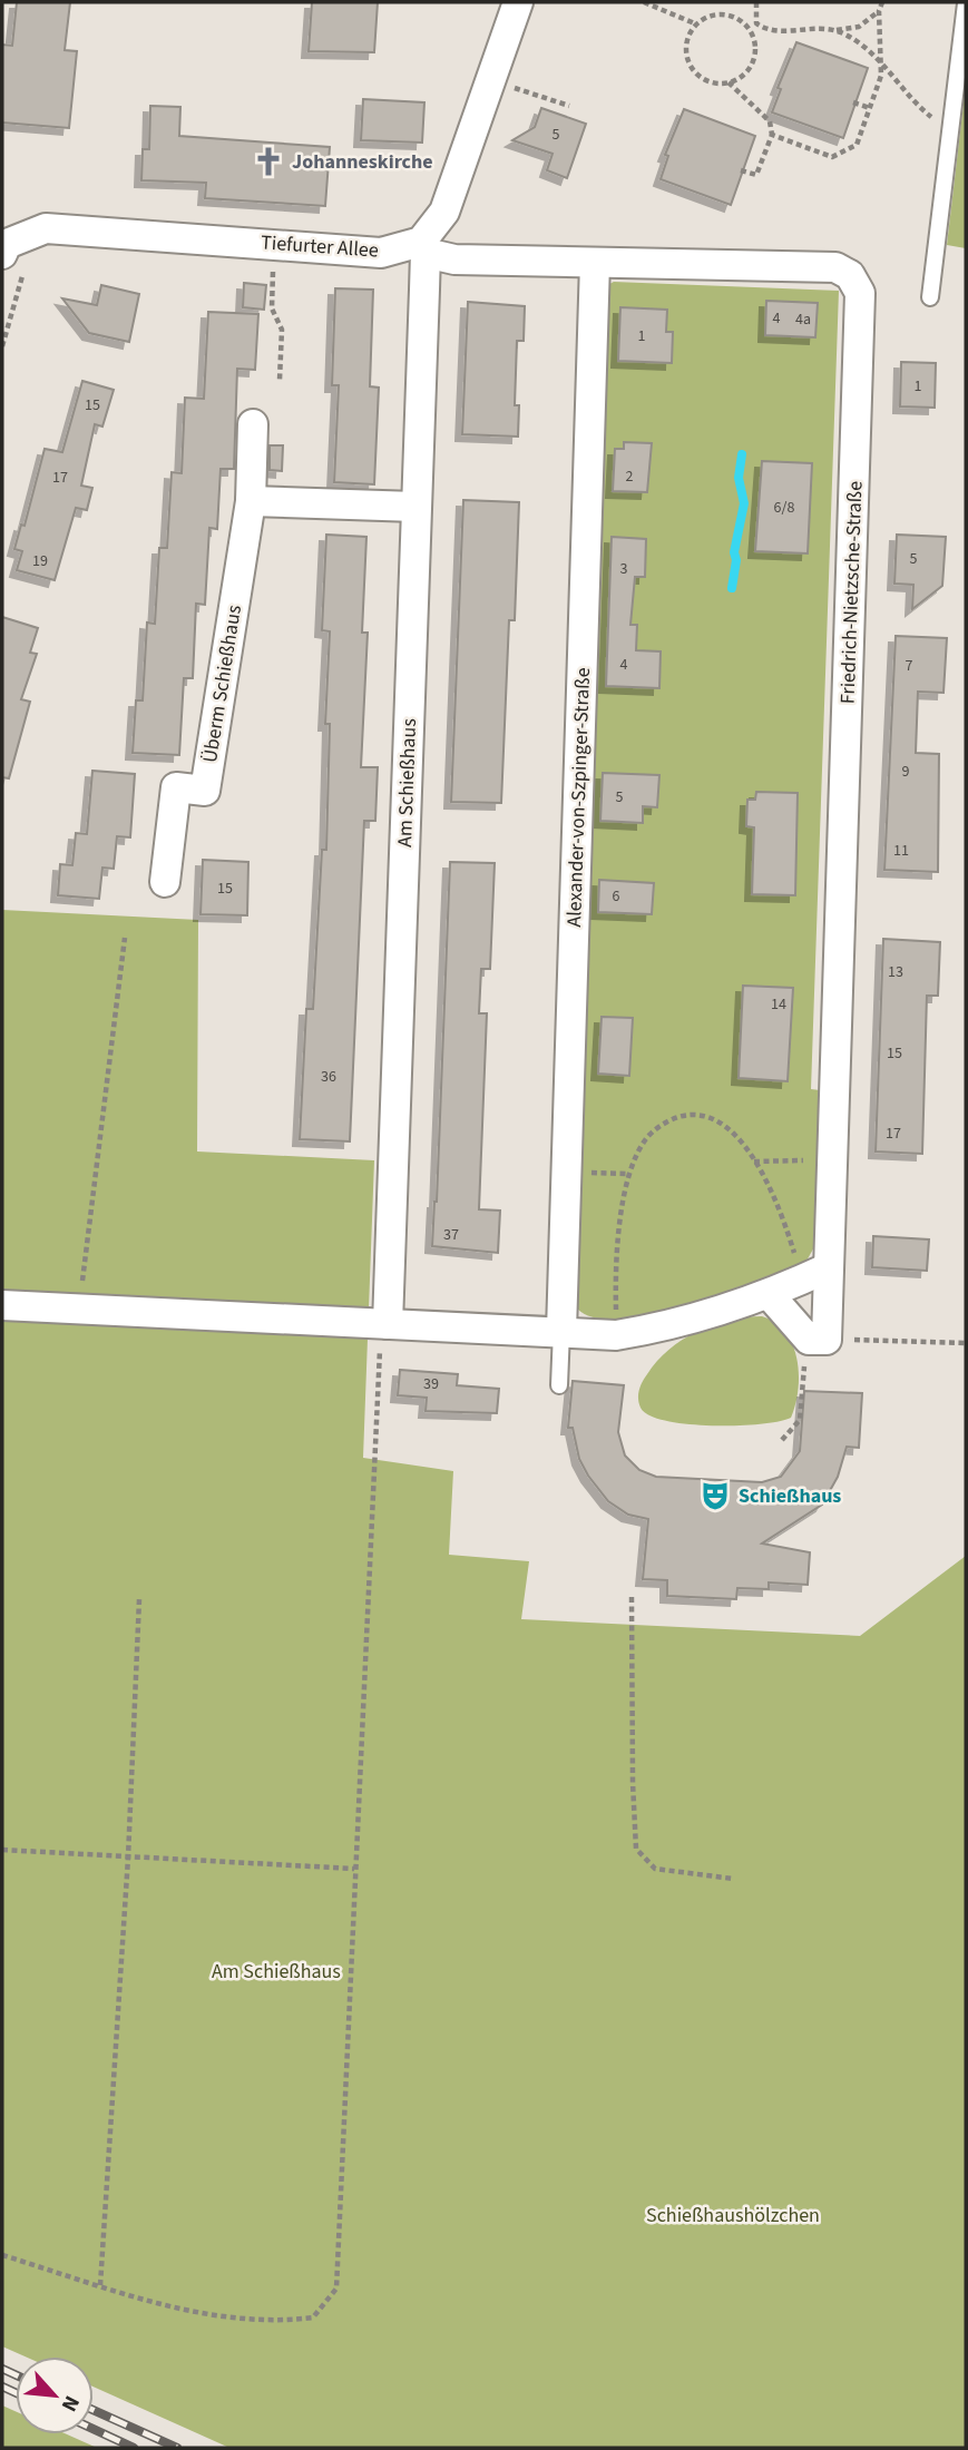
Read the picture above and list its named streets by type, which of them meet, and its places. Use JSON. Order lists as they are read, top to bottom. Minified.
{"streets":{"street":["Tiefurter Allee","Friedrich-Nietzsche-Straße","Überm Schießhaus","Am Schießhaus","Alexander-von-Szpinger-Straße"]},"crossings":[["Tiefurter Allee","Friedrich-Nietzsche-Straße"],["Tiefurter Allee","Am Schießhaus"],["Friedrich-Nietzsche-Straße","Am Schießhaus"],["Friedrich-Nietzsche-Straße","Alexander-von-Szpinger-Straße"]],"parks":["Am Schießhaus","Schießhaushölzchen"],"places":{"church":["Johanneskirche"],"theatre":["Schießhaus"]},"house_numbers":["5","4","4a","1","1","15","2","17","6/8","5","19","3","4","7","9","5","11","15","6","13","14","15","36","17","37","39"],"north":"bottom right"}
